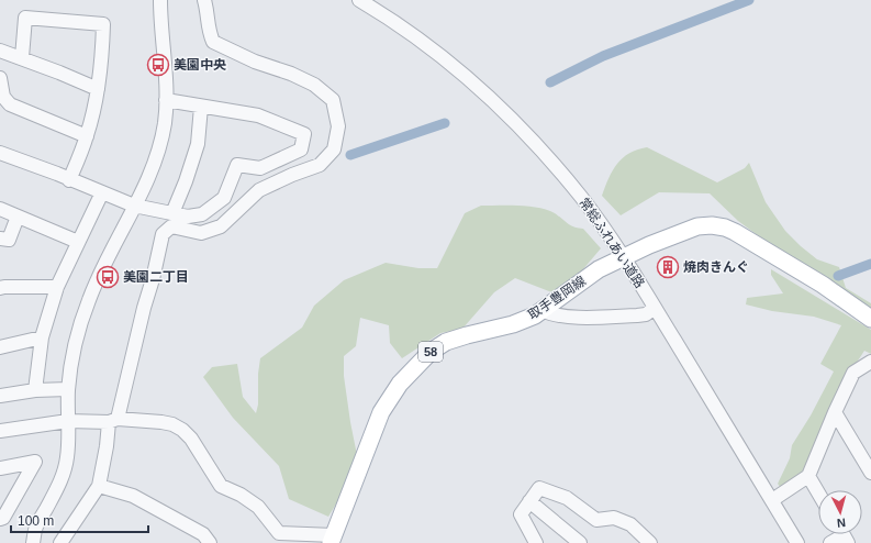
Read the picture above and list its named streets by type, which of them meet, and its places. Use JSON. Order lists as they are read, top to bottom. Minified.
{"streets":{"main road":["取手豊岡線","58"],"street":["常総ふれあい道路"]},"crossings":[["常総ふれあい道路","取手豊岡線"]],"places":{"bus stop":["美園中央","美園二丁目"],"building":["焼肉きんぐ"]},"scale_bar":"100 m","north":"bottom"}
